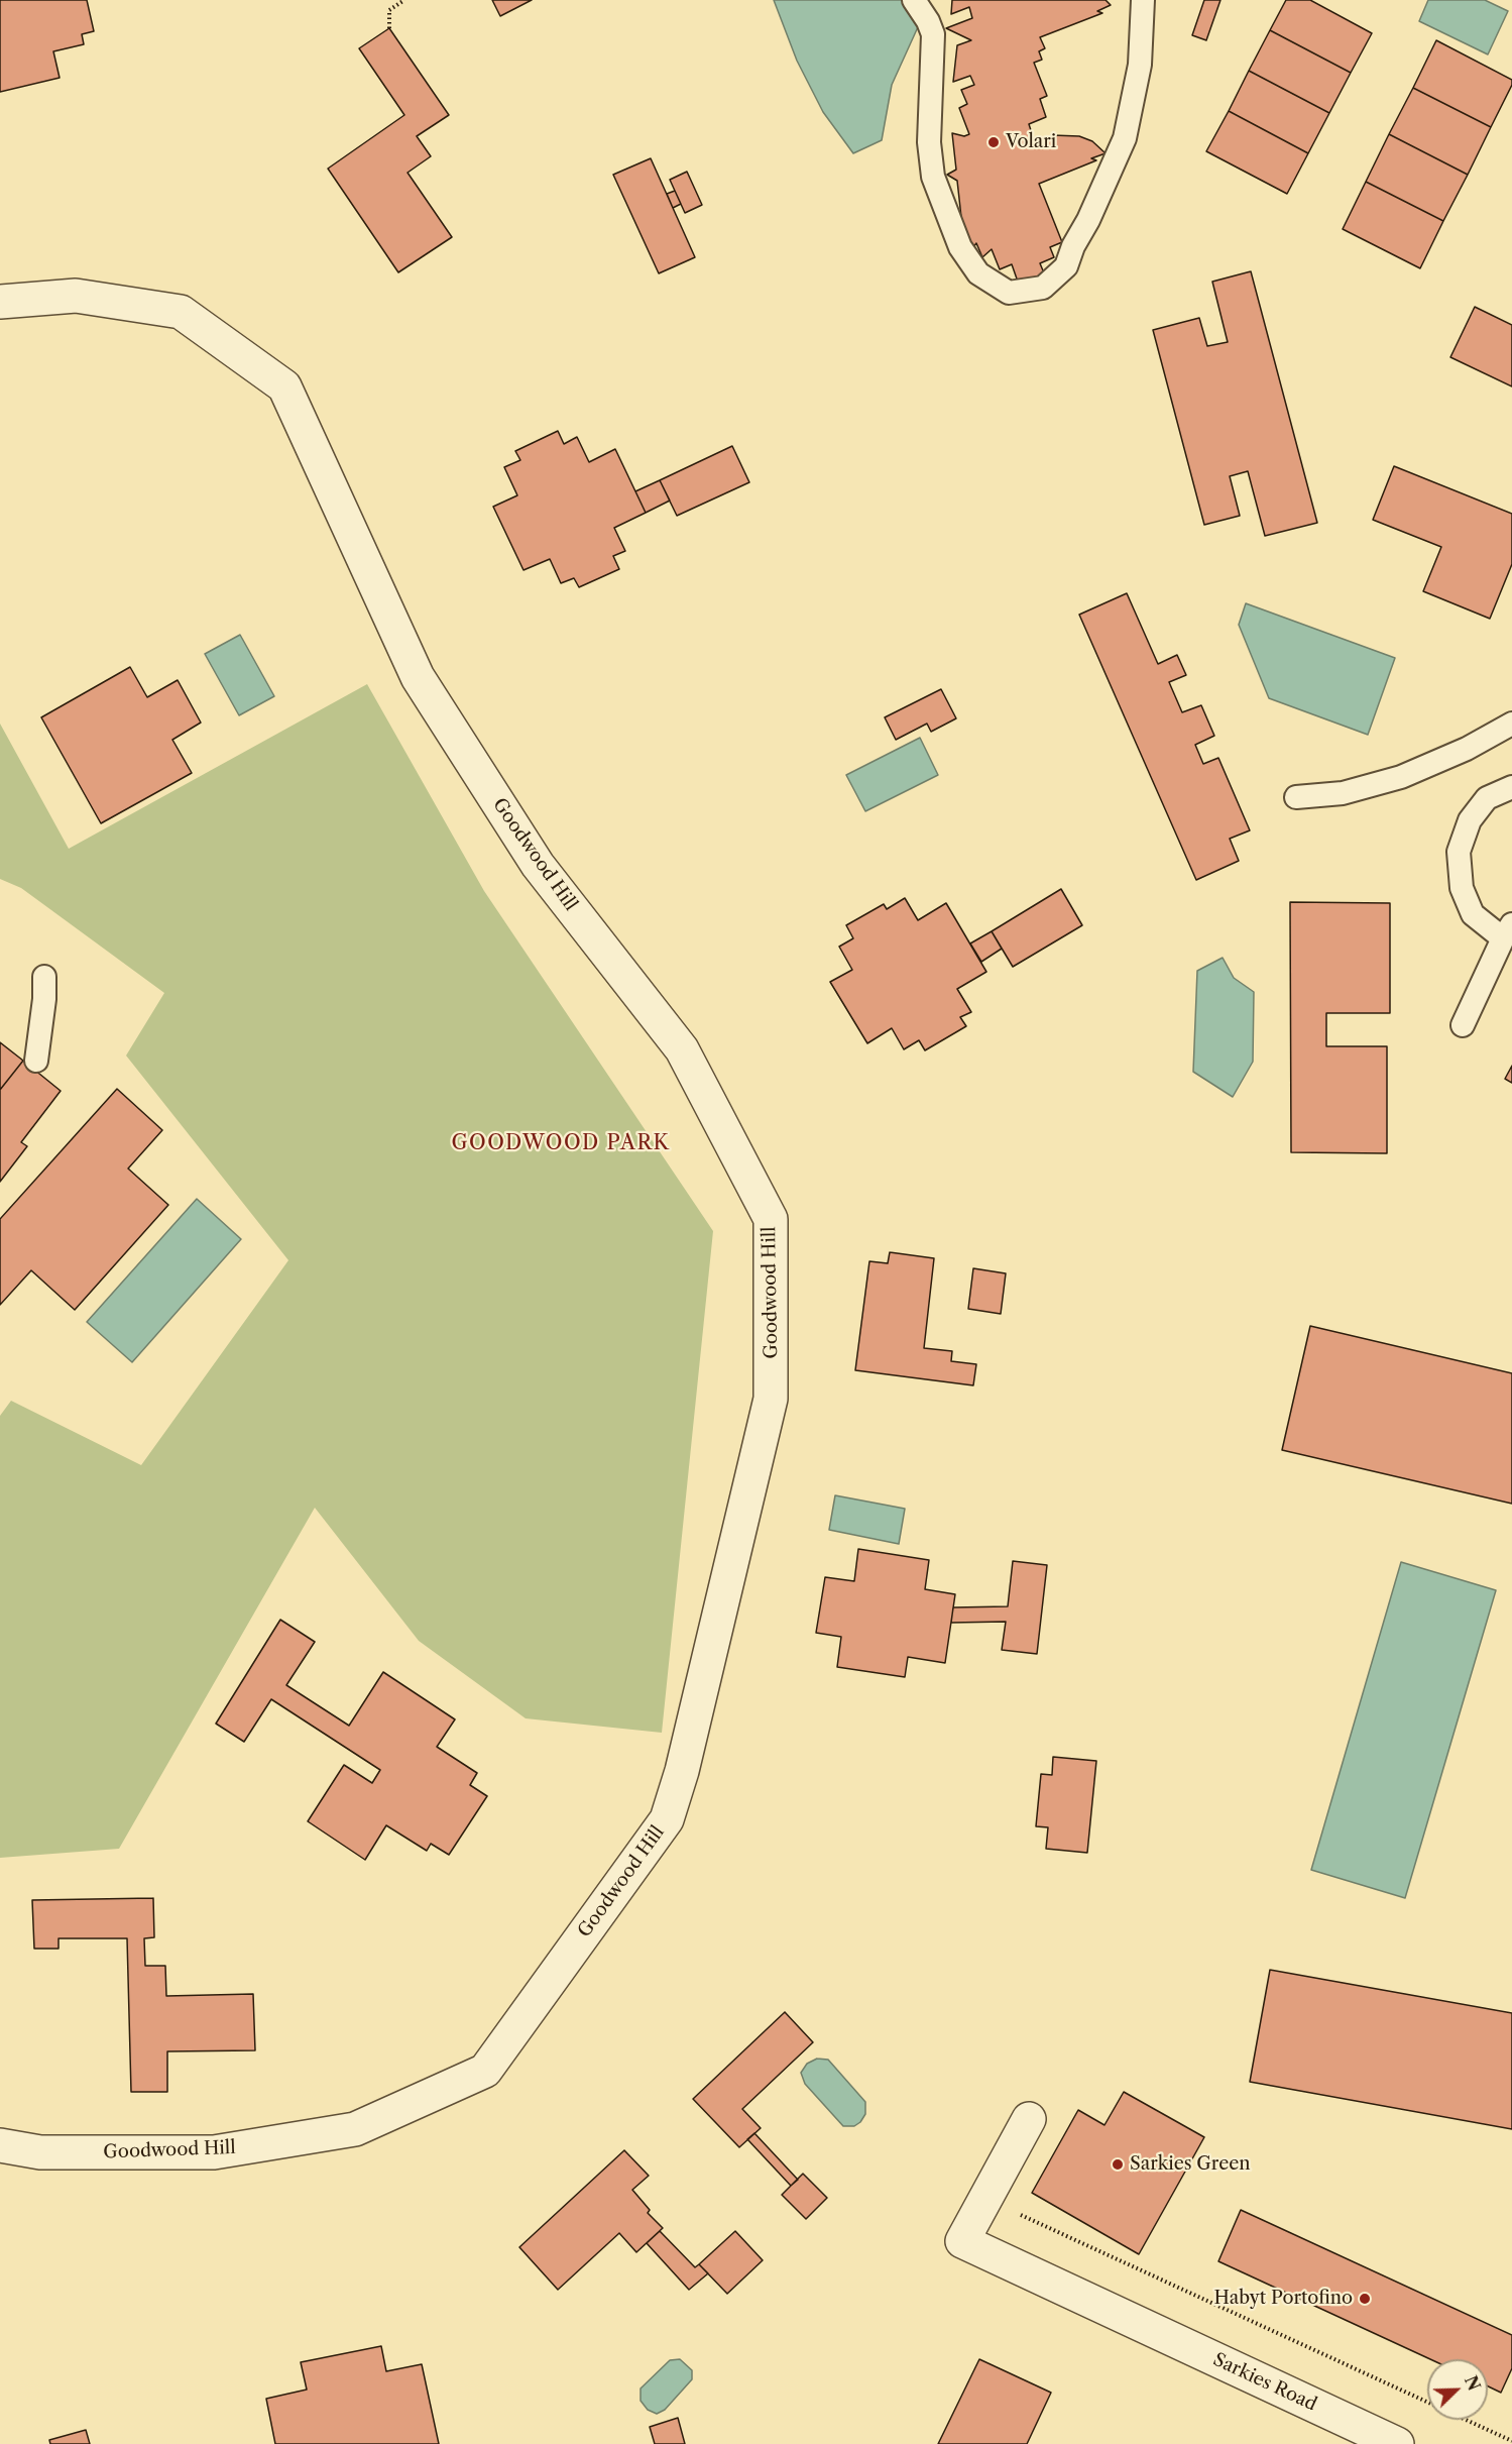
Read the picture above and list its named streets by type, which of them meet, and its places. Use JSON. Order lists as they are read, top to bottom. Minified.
{"streets":{"street":["Goodwood Hill","Sarkies Road"]},"districts":["GOODWOOD PARK"],"places":["Volari","Sarkies Green","Habyt Portofino"],"north":"top right"}
